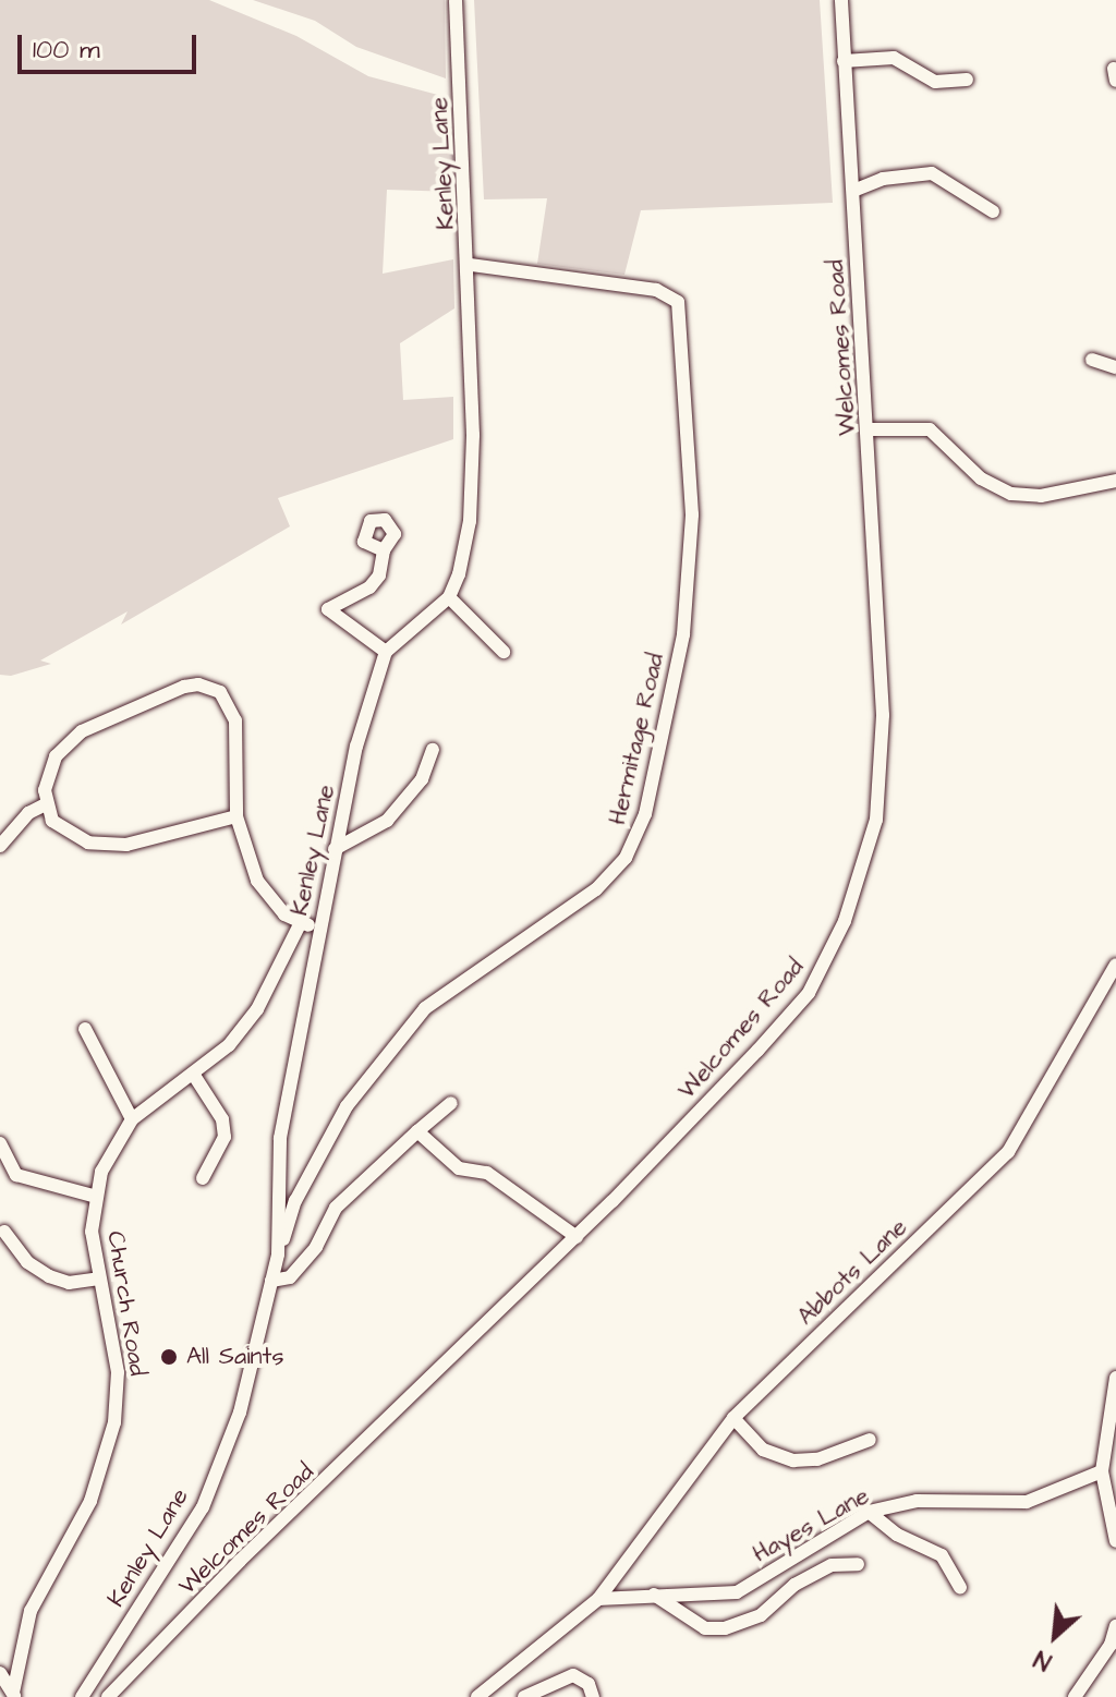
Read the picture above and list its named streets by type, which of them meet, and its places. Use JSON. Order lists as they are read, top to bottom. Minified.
{"streets":{"street":["Kenley Lane","Welcomes Road","Hermitage Road","Abbots Lane","Church Road","Hayes Lane"]},"crossings":[["Kenley Lane","Hermitage Road"],["Abbots Lane","Hayes Lane"]],"places":["All Saints"],"scale_bar":"100 m","north":"bottom left"}
